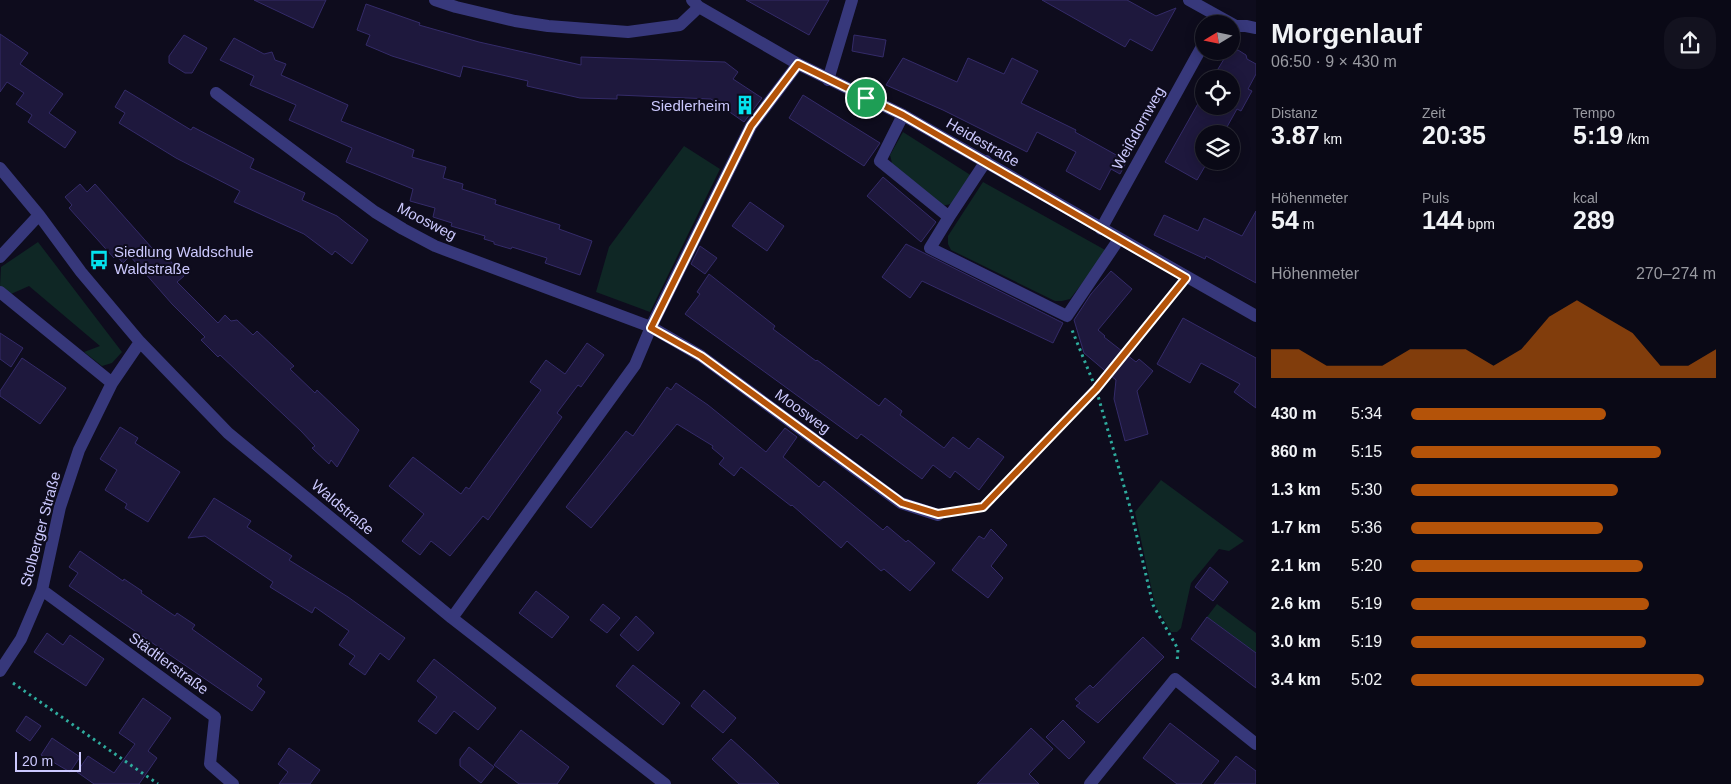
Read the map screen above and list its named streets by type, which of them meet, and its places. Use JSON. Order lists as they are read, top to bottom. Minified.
{"streets":{"street":["Weißdornweg","Heidestraße","Moosweg","Waldstraße","Stolberger Straße","Städtlerstraße"]},"crossings":[["Weißdornweg","Heidestraße"],["Waldstraße","Stolberger Straße"],["Stolberger Straße","Städtlerstraße"]],"places":{"building":["Siedlerheim"],"bus stop":["Siedlung Waldschule Waldstraße"]},"scale_bar":"20 m","north":"left","page":{"heading":["Morgenlauf","06:50 · 9 × 430 m"],"stats":[["Distanz","3.87 km"],["Zeit","20:35"],["Tempo","5:19 /km"],["Höhenmeter","54 m"],["Puls","144 bpm"],["kcal","289"]],"chart":["Höhenmeter","270–274 m"],"list":[{"name":"430 m","note":"5:34"},{"name":"860 m","note":"5:15"},{"name":"1.3 km","note":"5:30"},{"name":"1.7 km","note":"5:36"},{"name":"2.1 km","note":"5:20"},{"name":"2.6 km","note":"5:19"},{"name":"3.0 km","note":"5:19"},{"name":"3.4 km","note":"5:02"}],"scale":"20 m"}}
